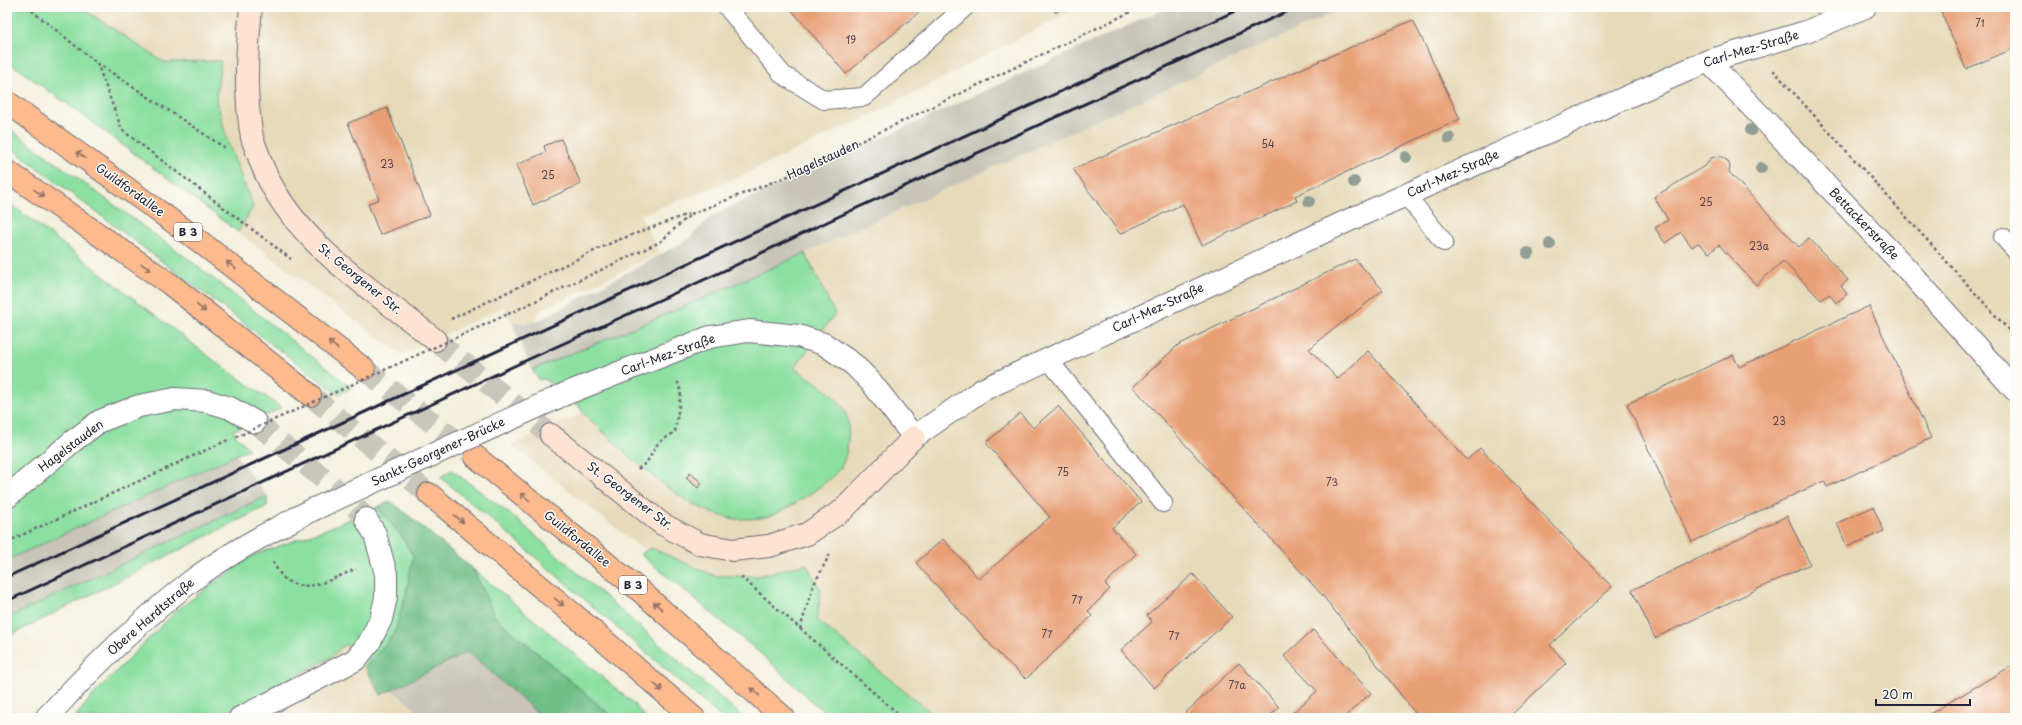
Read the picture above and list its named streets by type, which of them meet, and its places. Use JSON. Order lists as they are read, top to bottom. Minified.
{"streets":{"highway":["Guildfordallee","B 3"],"street":["Carl-Mez-Straße","Hagelstauden","Bettackerstraße","St. Georgener Str.","Sankt-Georgener-Brücke","Obere Hardtstraße"]},"crossings":[["Carl-Mez-Straße","Bettackerstraße"],["Carl-Mez-Straße","St. Georgener Str."],["Carl-Mez-Straße","Sankt-Georgener-Brücke"],["Sankt-Georgener-Brücke","Obere Hardtstraße"]],"house_numbers":["71","19","54","23","25","25","23a","23","75","73","77","77","77","77a"],"scale_bar":"20 m"}
